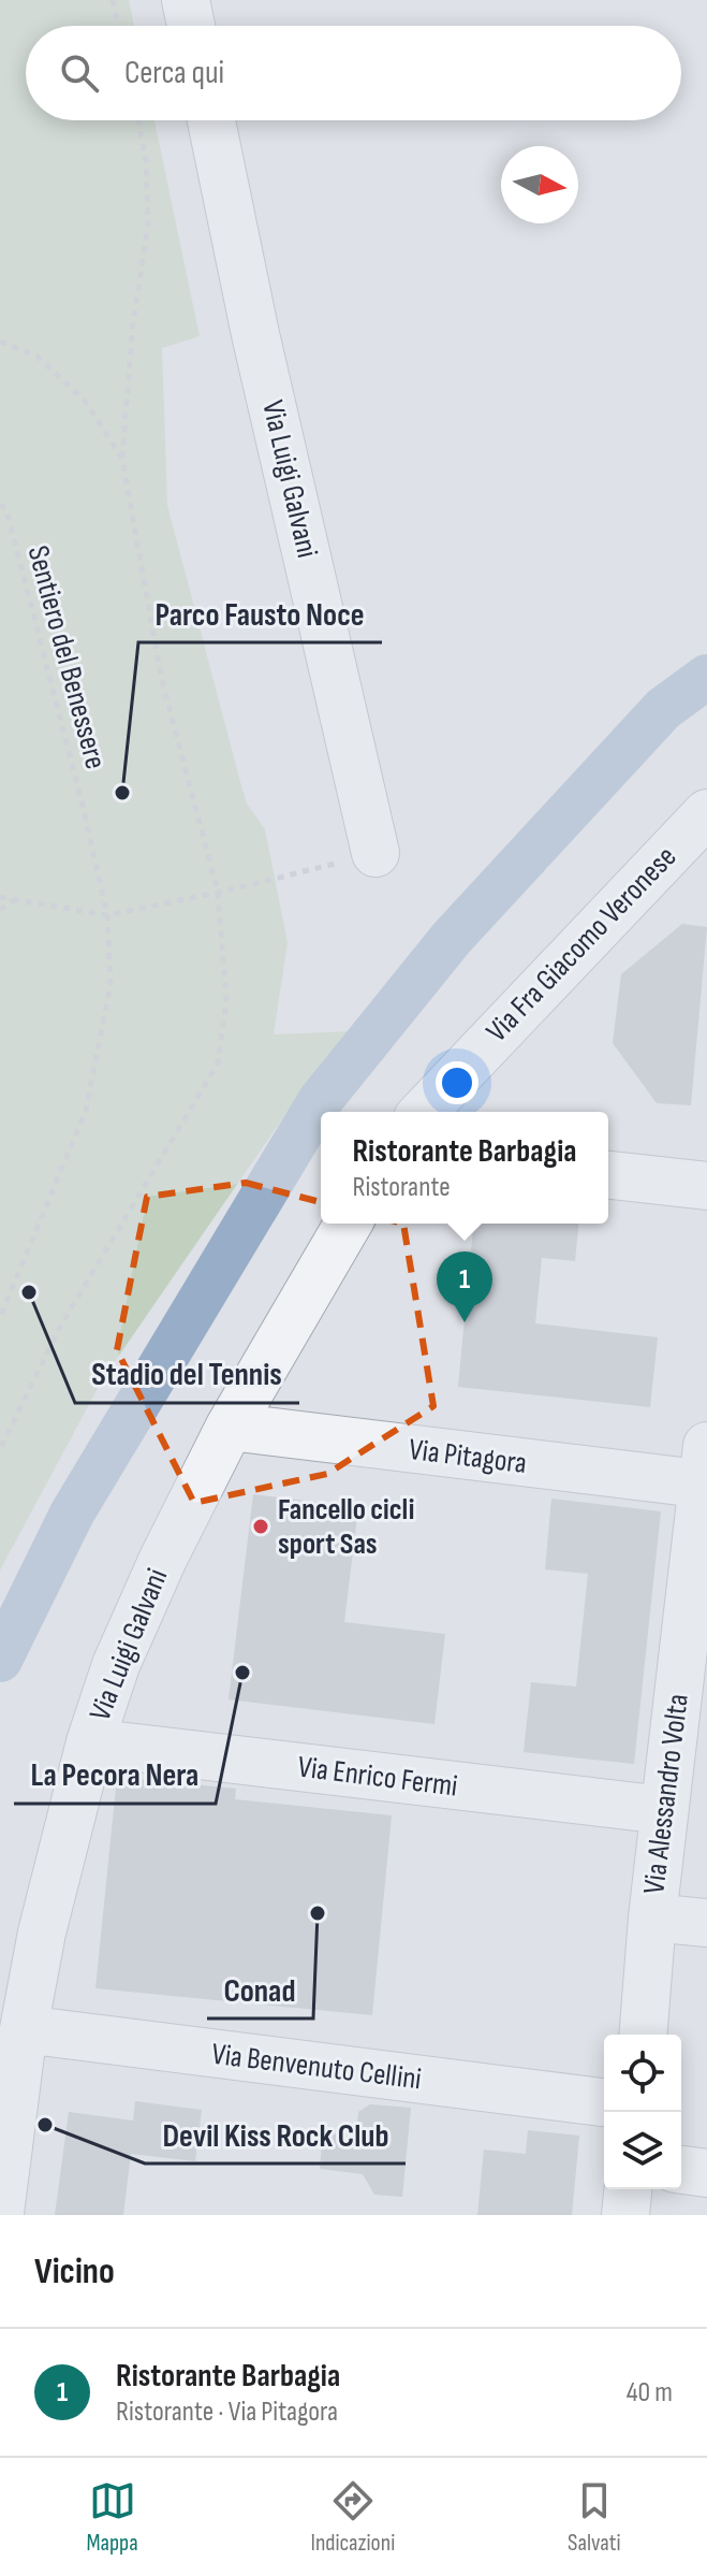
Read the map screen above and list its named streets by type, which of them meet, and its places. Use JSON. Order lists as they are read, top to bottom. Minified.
{"streets":{"street":["Via Luigi Galvani","Via Fra Giacomo Veronese","Via Pitagora","Via Enrico Fermi","Via Alessandro Volta","Via Benvenuto Cellini"],"path":["Sentiero del Benessere"]},"crossings":[["Via Luigi Galvani","Via Pitagora"],["Via Luigi Galvani","Via Enrico Fermi"],["Via Luigi Galvani","Via Benvenuto Cellini"],["Via Pitagora","Via Alessandro Volta"],["Via Enrico Fermi","Via Alessandro Volta"]],"places":["Parco Fausto Noce","Stadio del Tennis","Fancello cicli sport Sas","La Pecora Nera","Conad","Devil Kiss Rock Club"],"north":"right","page":{"search":"Cerca qui","popup":["Ristorante Barbagia","Ristorante"],"pins":"1","heading":"Vicino","list":[{"mark":"1","name":"Ristorante Barbagia","note":"Ristorante · Via Pitagora","value":"40 m"}],"nav":["Mappa","Indicazioni","Salvati"]}}
